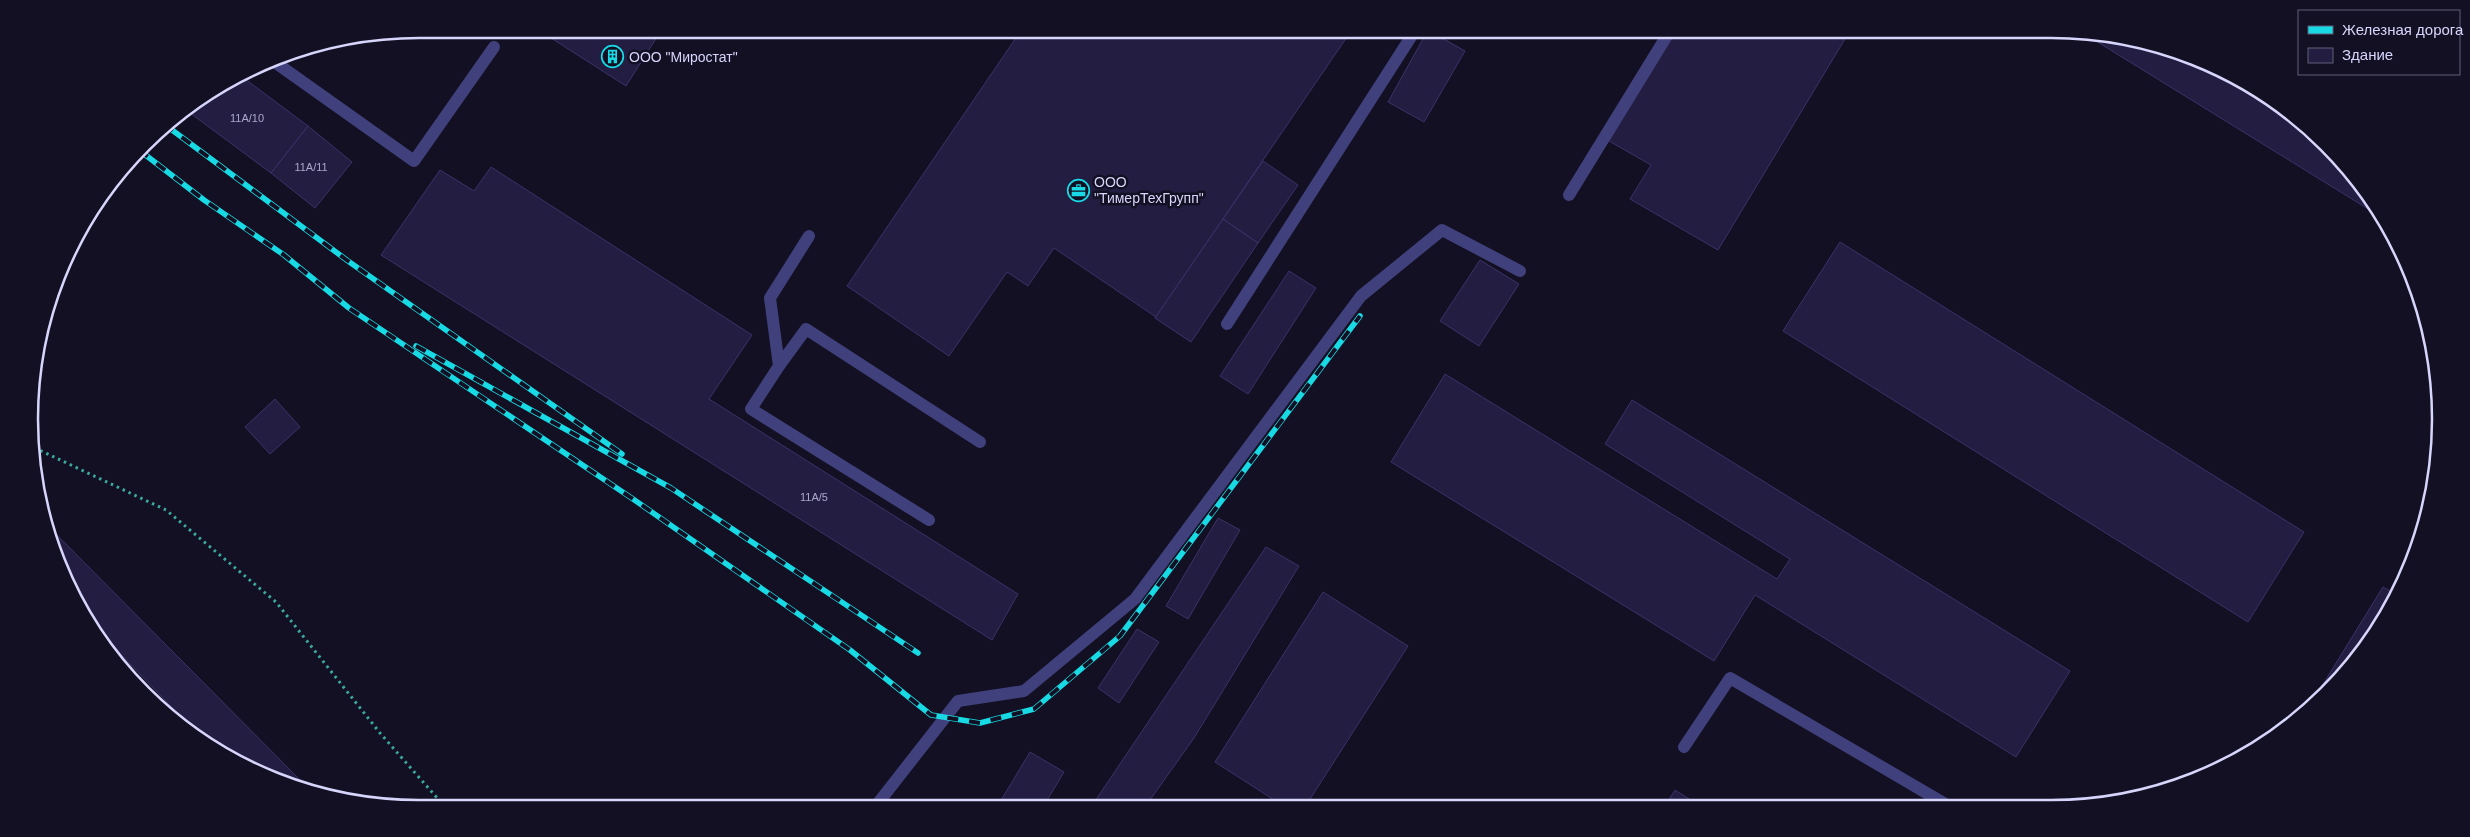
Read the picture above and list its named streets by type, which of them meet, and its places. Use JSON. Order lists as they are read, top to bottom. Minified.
{"places":{"building":["ООО \"Миростат\""],"office":["ООО \"ТимерТехГрупп\""]},"house_numbers":["11А/10","11А/11","11А/5"],"legend":["Железная дорога","Здание"]}
